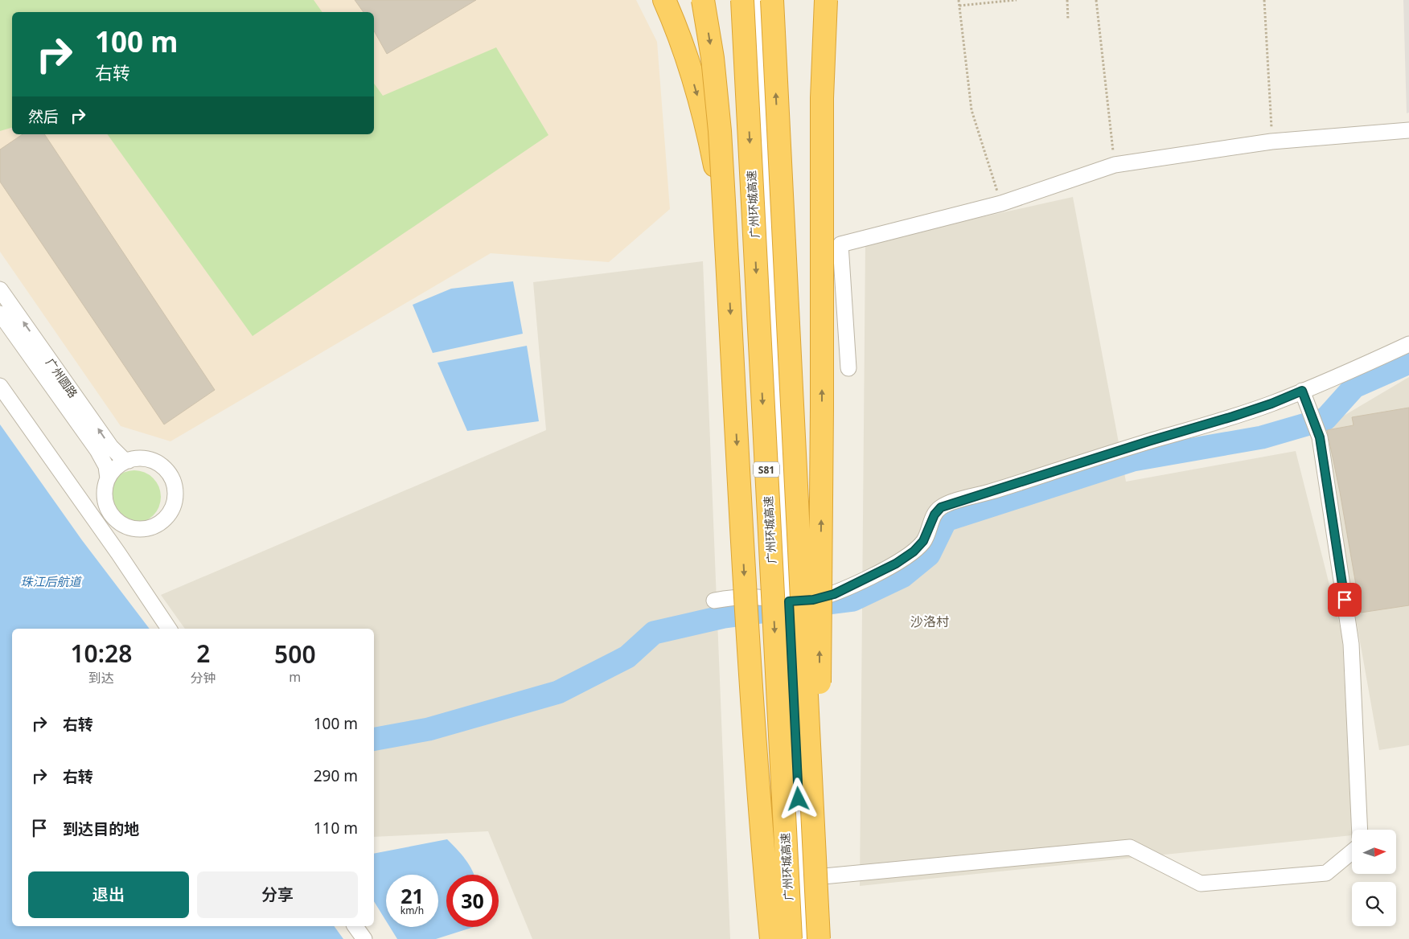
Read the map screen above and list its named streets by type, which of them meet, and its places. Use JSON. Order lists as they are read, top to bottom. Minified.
{"streets":{"highway":["广州环城高速","S81"],"street":["广州圆路"]},"districts":["沙洛村"],"water":["珠江后航道"],"north":"right","page":{"turn":["100 m","右转"],"then":"然后","eta":["10:28","到达","2","分钟","500","m"],"list":[{"name":"右转","value":"100 m"},{"name":"右转","value":"290 m"},{"name":"到达目的地","value":"110 m"}],"buttons":["退出","分享"],"speed":"21 km/h","limit":"30"}}
